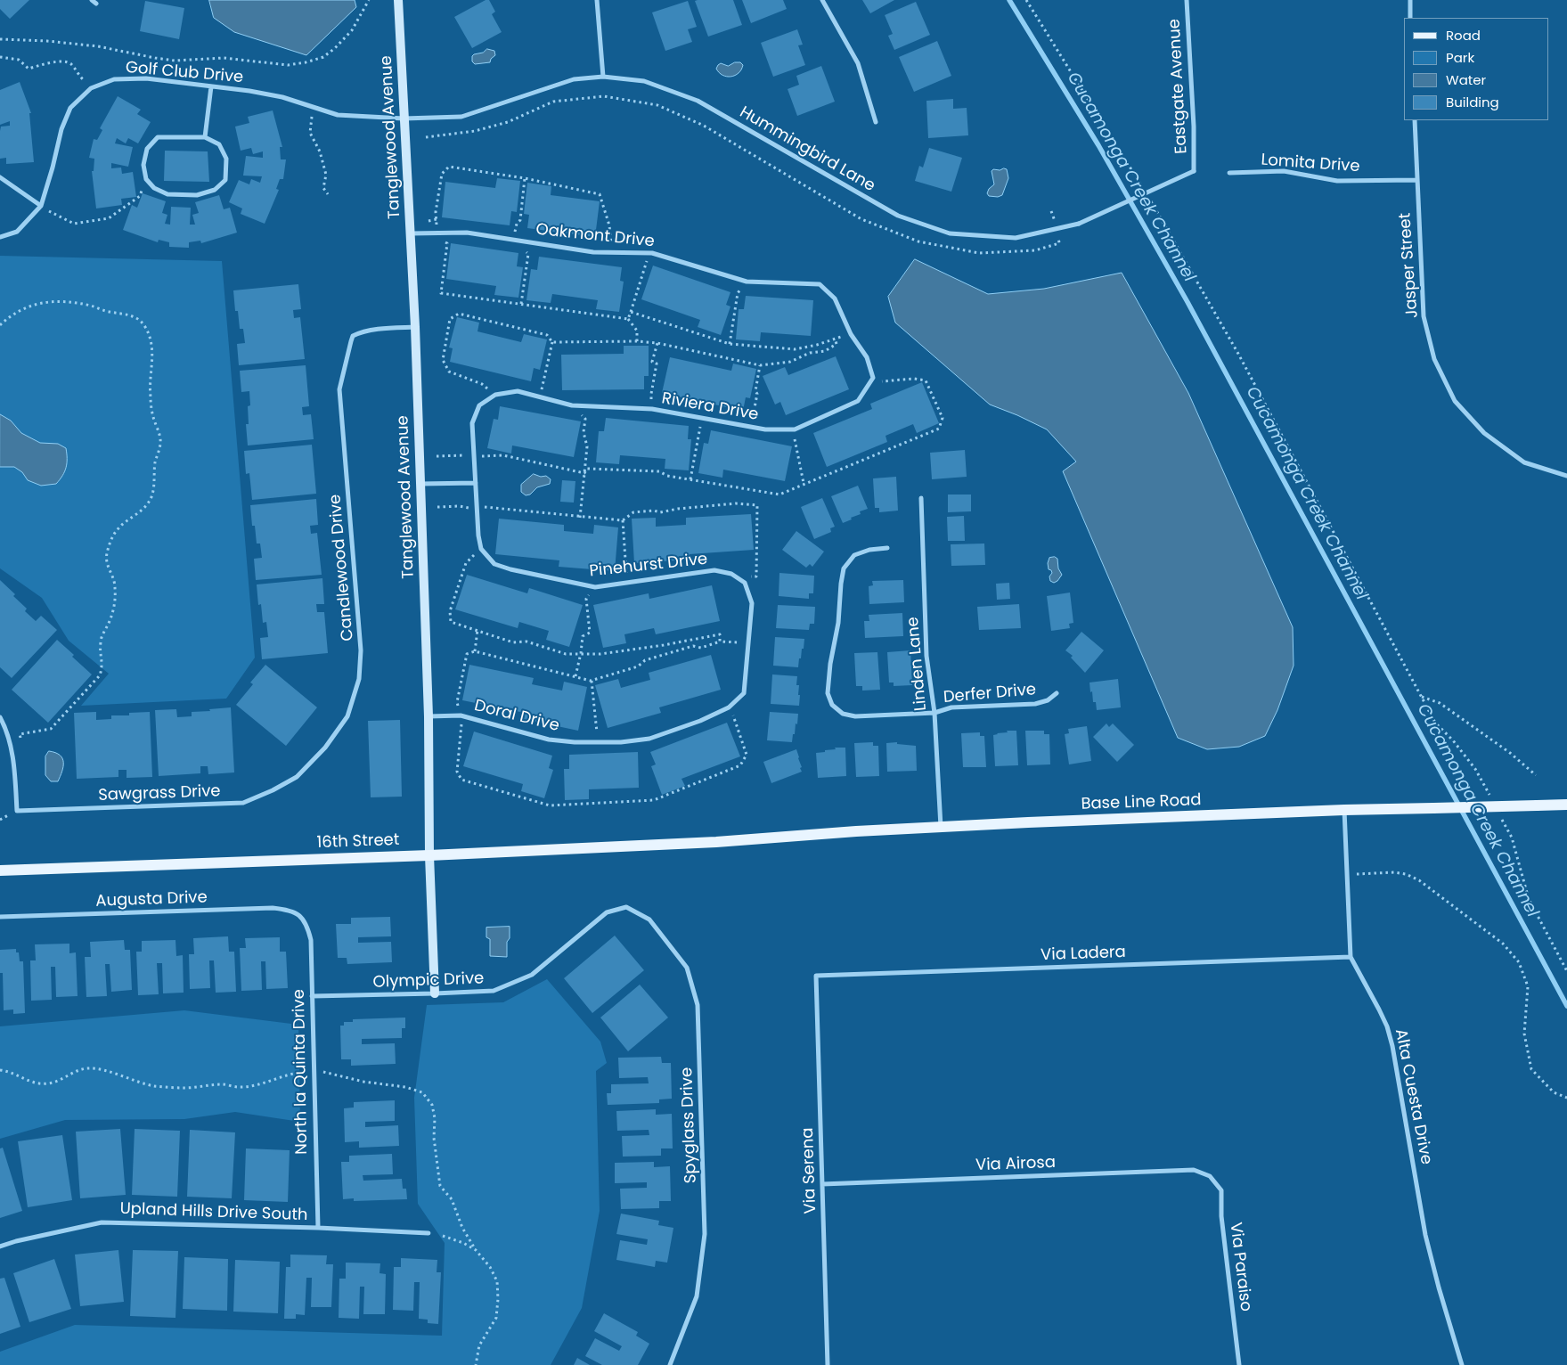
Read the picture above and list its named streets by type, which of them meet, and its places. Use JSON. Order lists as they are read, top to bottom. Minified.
{"streets":{"main road":["Base Line Road","16th Street"],"street":["Golf Club Drive","Eastgate Avenue","Tanglewood Avenue","Hummingbird Lane","Lomita Drive","Oakmont Drive","Jasper Street","Riviera Drive","Pinehurst Drive","Candlewood Drive","Linden Lane","Derfer Drive","Doral Drive","Sawgrass Drive","Augusta Drive","Via Ladera","Olympic Drive","North la Quinta Drive","Alta Cuesta Drive","Spyglass Drive","Via Airosa","Via Serena","Upland Hills Drive South","Via Paraiso"]},"crossings":[["Golf Club Drive","Tanglewood Avenue"],["Golf Club Drive","Hummingbird Lane"],["Eastgate Avenue","Hummingbird Lane"],["Tanglewood Avenue","Hummingbird Lane"],["Tanglewood Avenue","Oakmont Drive"],["Tanglewood Avenue","Candlewood Drive"],["Tanglewood Avenue","Doral Drive"],["Tanglewood Avenue","16th Street"],["Tanglewood Avenue","Olympic Drive"],["Lomita Drive","Jasper Street"],["Pinehurst Drive","Doral Drive"],["Candlewood Drive","Sawgrass Drive"],["Linden Lane","Derfer Drive"],["Linden Lane","Base Line Road"],["Base Line Road","16th Street"],["Base Line Road","Alta Cuesta Drive"],["Augusta Drive","North la Quinta Drive"],["Via Ladera","Alta Cuesta Drive"],["Via Ladera","Via Serena"],["Olympic Drive","North la Quinta Drive"],["Olympic Drive","Spyglass Drive"],["North la Quinta Drive","Upland Hills Drive South"],["Via Airosa","Via Serena"],["Via Airosa","Via Paraiso"]],"water":["Cucamonga Creek Channel"],"legend":["Road","Park","Water","Building"]}
